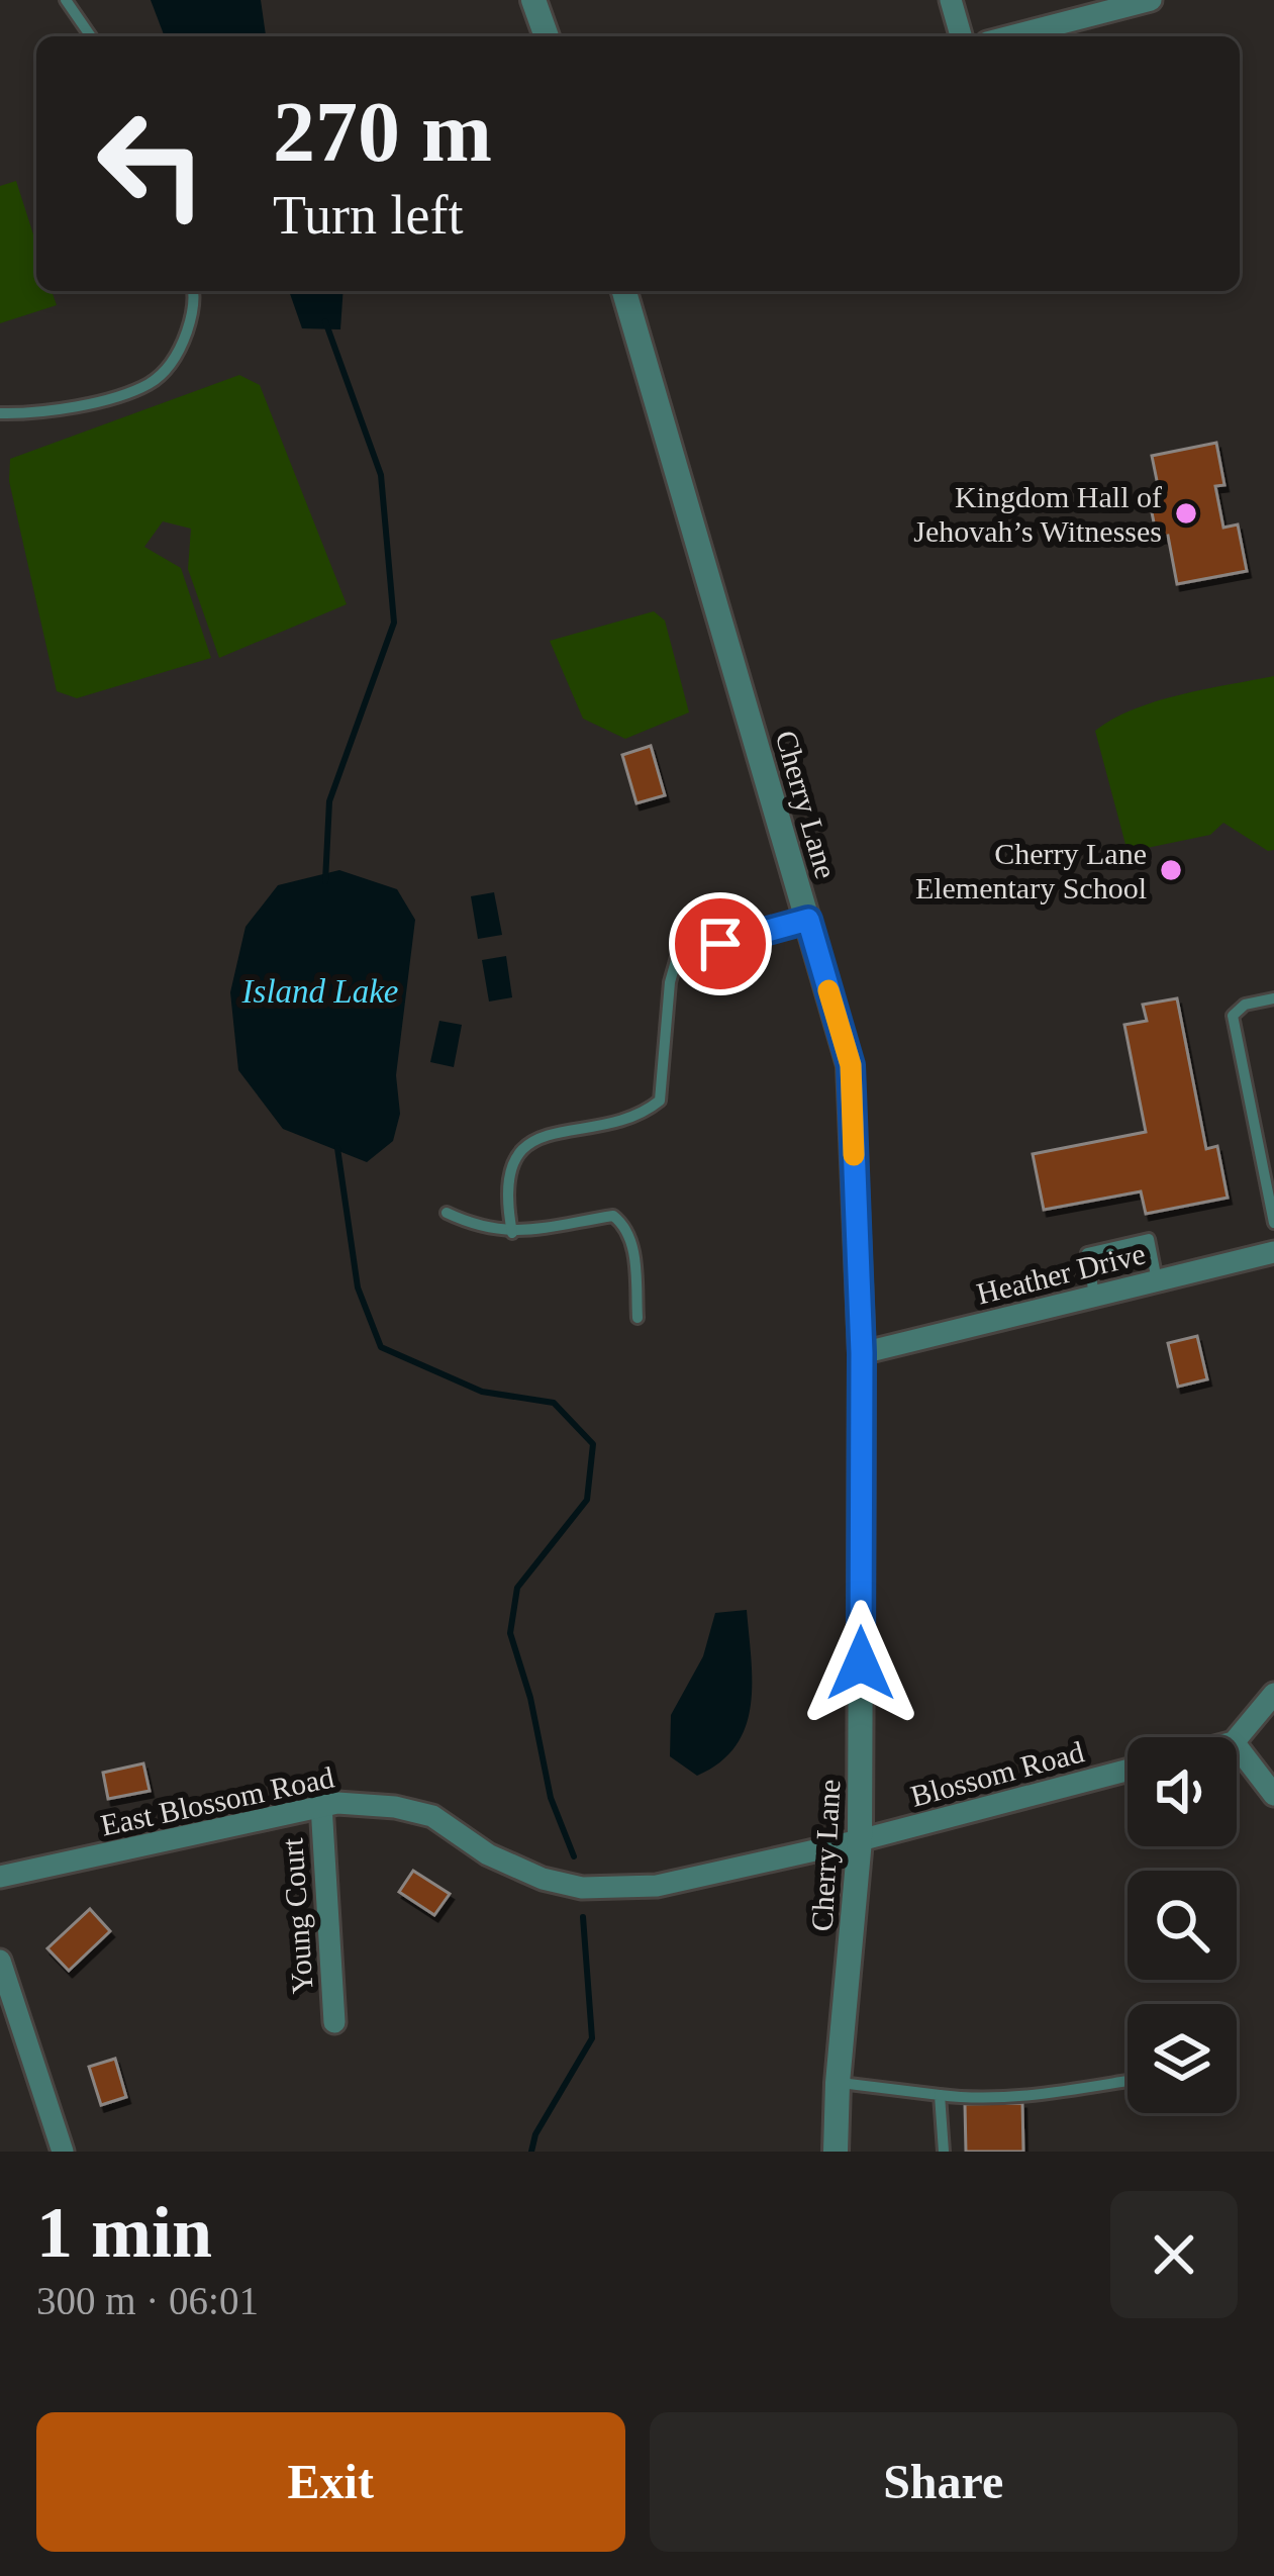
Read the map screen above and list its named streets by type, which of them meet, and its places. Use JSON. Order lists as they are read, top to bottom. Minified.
{"streets":{"street":["Cherry Lane","Heather Drive","Blossom Road","East Blossom Road","Young Court"]},"crossings":[["Cherry Lane","Heather Drive"],["Cherry Lane","Blossom Road"],["Cherry Lane","East Blossom Road"],["Blossom Road","East Blossom Road"],["East Blossom Road","Young Court"]],"water":["Island Lake"],"places":["Kingdom Hall of Jehovah’s Witnesses","Cherry Lane Elementary School"],"page":{"turn":["270 m","Turn left"],"heading":["1 min","300 m · 06:01"],"buttons":["Exit","Share"]}}
